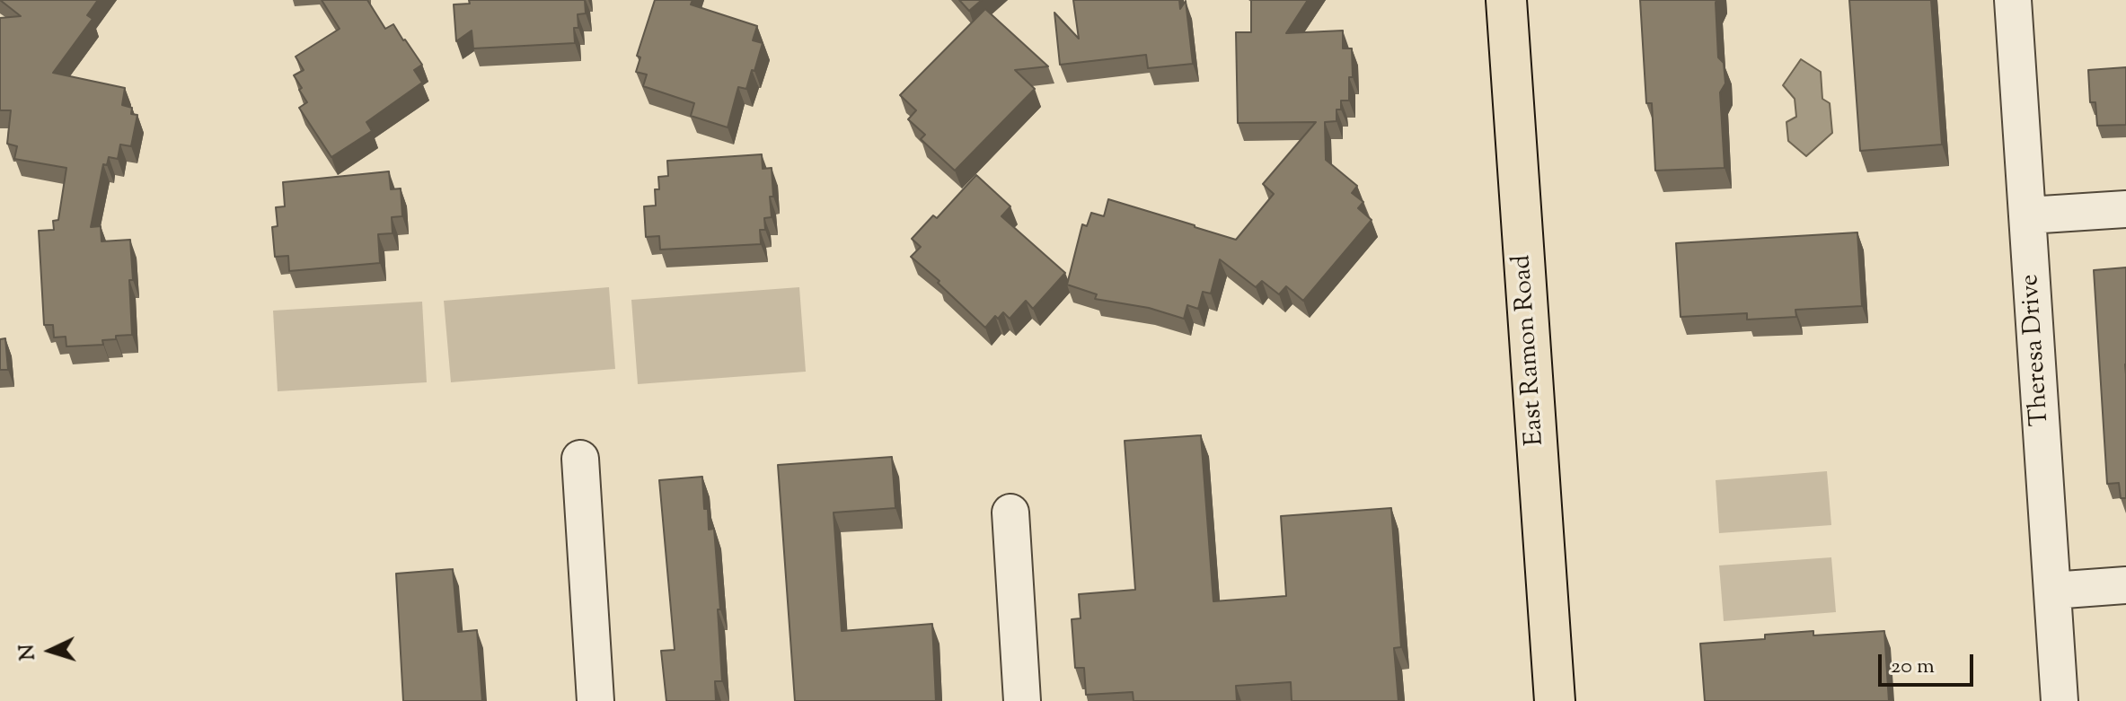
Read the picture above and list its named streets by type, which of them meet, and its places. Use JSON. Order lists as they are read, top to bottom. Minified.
{"streets":{"main road":["East Ramon Road"],"street":["Theresa Drive"]},"scale_bar":"20 m","north":"left"}
